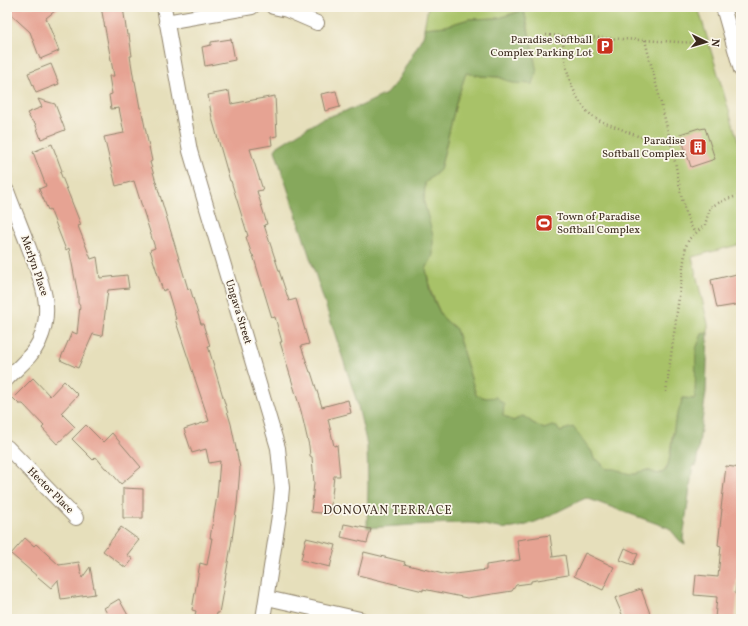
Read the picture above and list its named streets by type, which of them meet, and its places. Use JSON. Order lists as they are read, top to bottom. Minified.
{"streets":{"street":["Merlyn Place","Ungava Street","Hector Place"]},"districts":["DONOVAN TERRACE"],"places":{"parking":["Paradise Softball Complex Parking Lot"],"building":["Paradise Softball Complex"],"sports":["Town of Paradise Softball Complex"]},"north":"right"}
